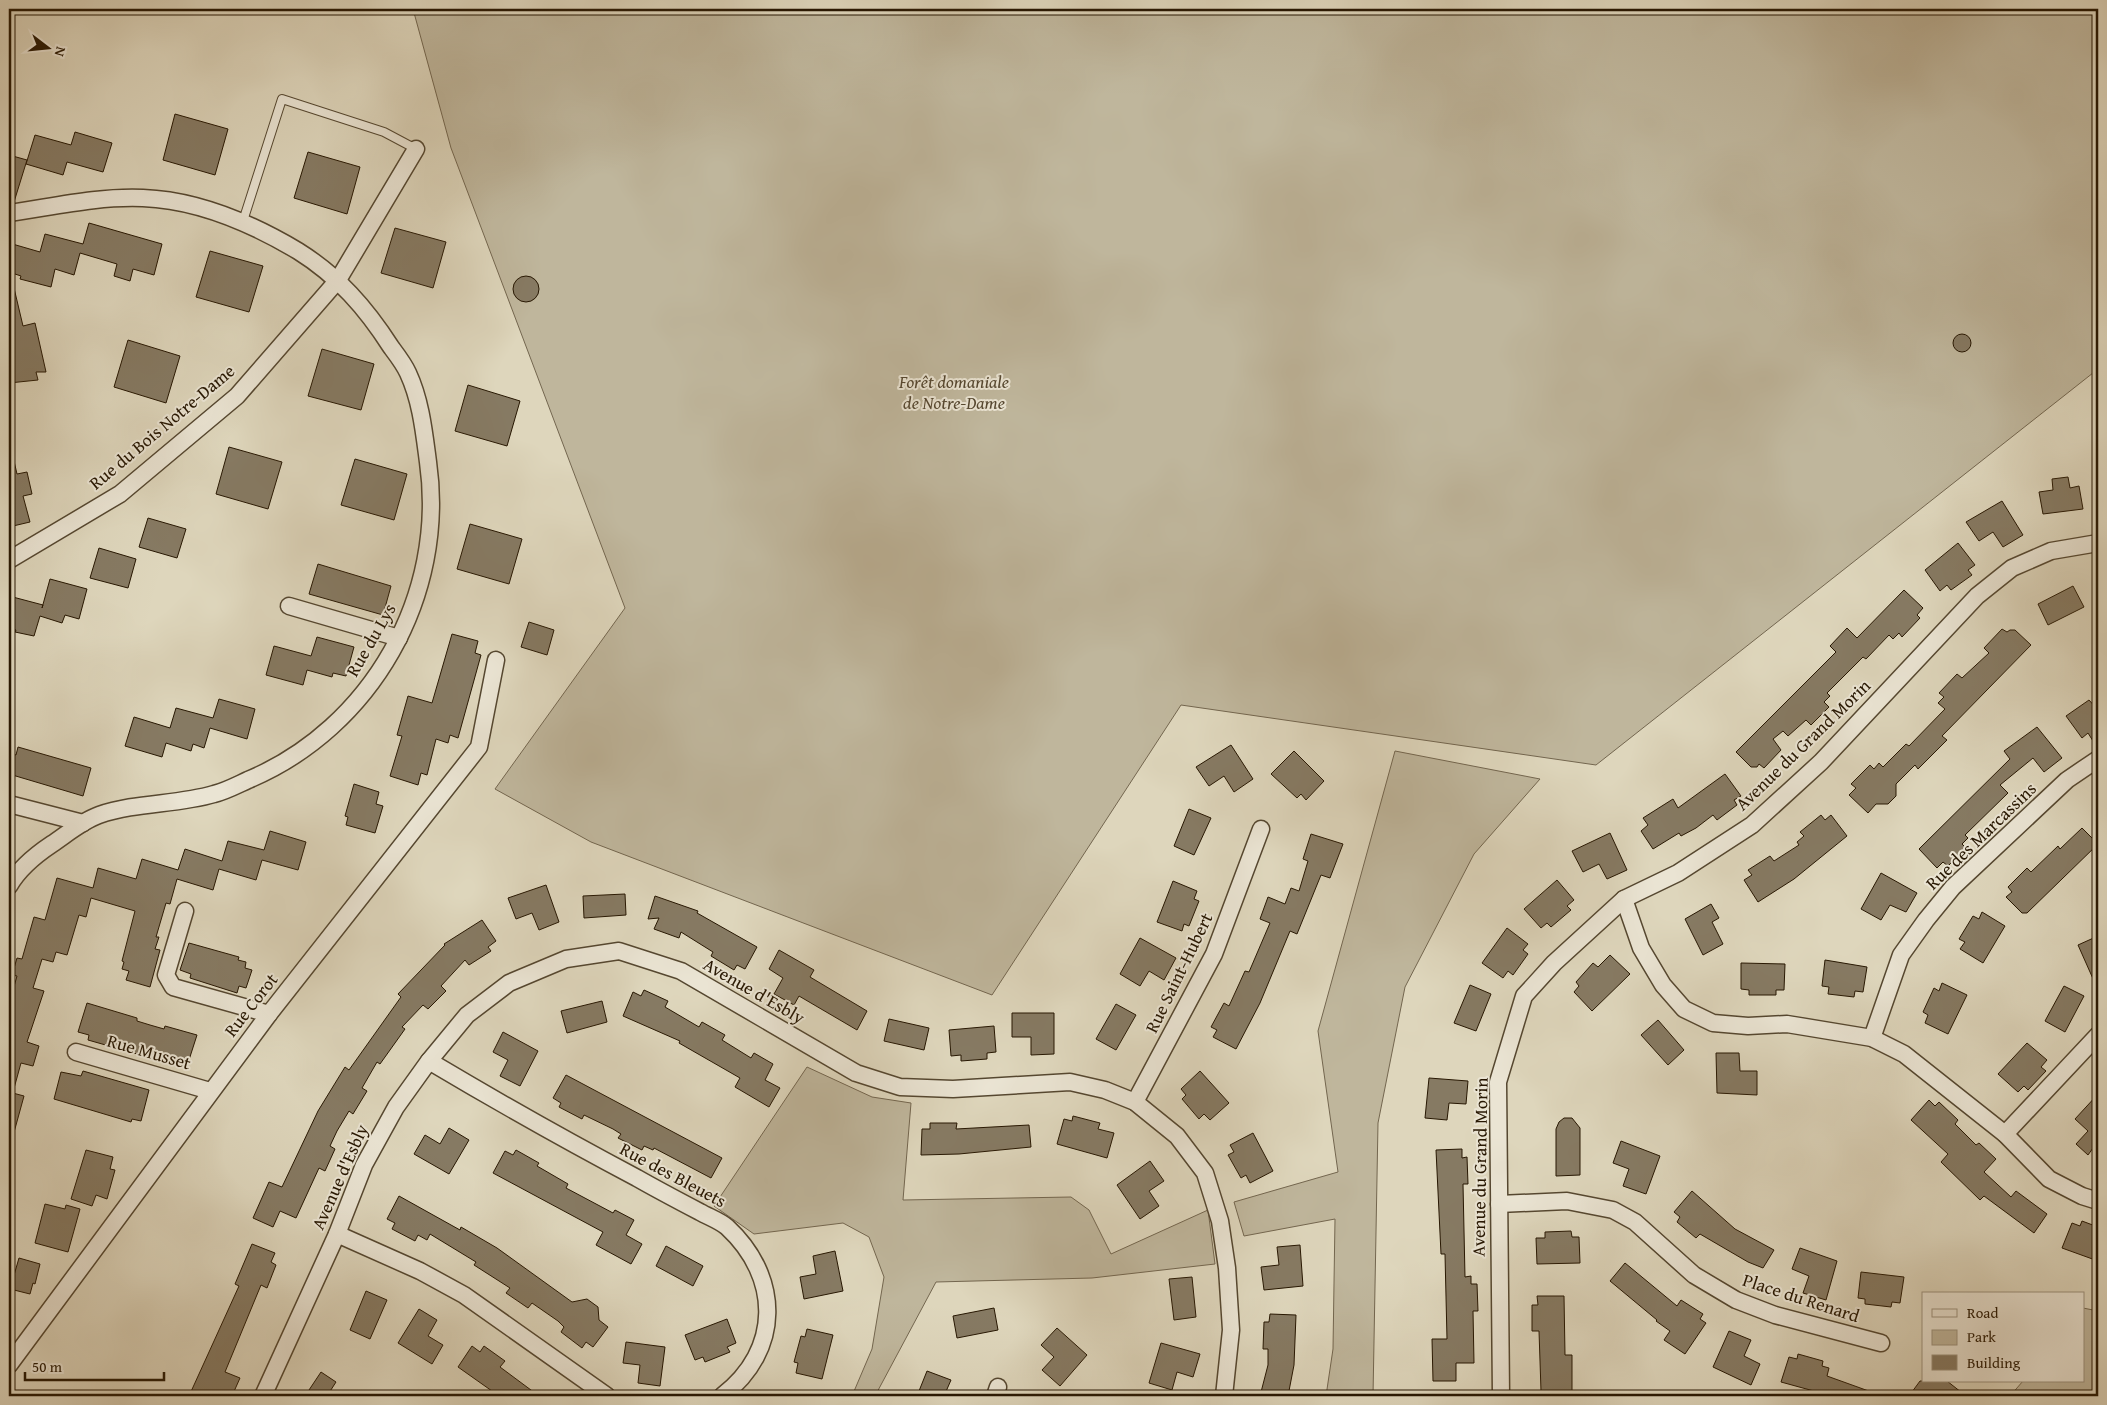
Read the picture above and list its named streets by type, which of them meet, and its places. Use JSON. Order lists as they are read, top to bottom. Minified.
{"streets":{"street":["Rue du Bois Notre-Dame","Rue du Lys","Avenue du Grand Morin","Rue des Marcassins","Rue Saint-Hubert","Avenue d'Esbly","Rue Corot","Rue Musset","Rue des Bleuets","Place du Renard"]},"crossings":[["Rue du Bois Notre-Dame","Rue du Lys"],["Avenue du Grand Morin","Place du Renard"],["Rue Saint-Hubert","Avenue d'Esbly"],["Avenue d'Esbly","Rue des Bleuets"],["Rue Corot","Rue Musset"]],"parks":["Forêt domaniale de Notre-Dame"],"legend":["Road","Park","Building"],"scale_bar":"50 m","north":"right"}
